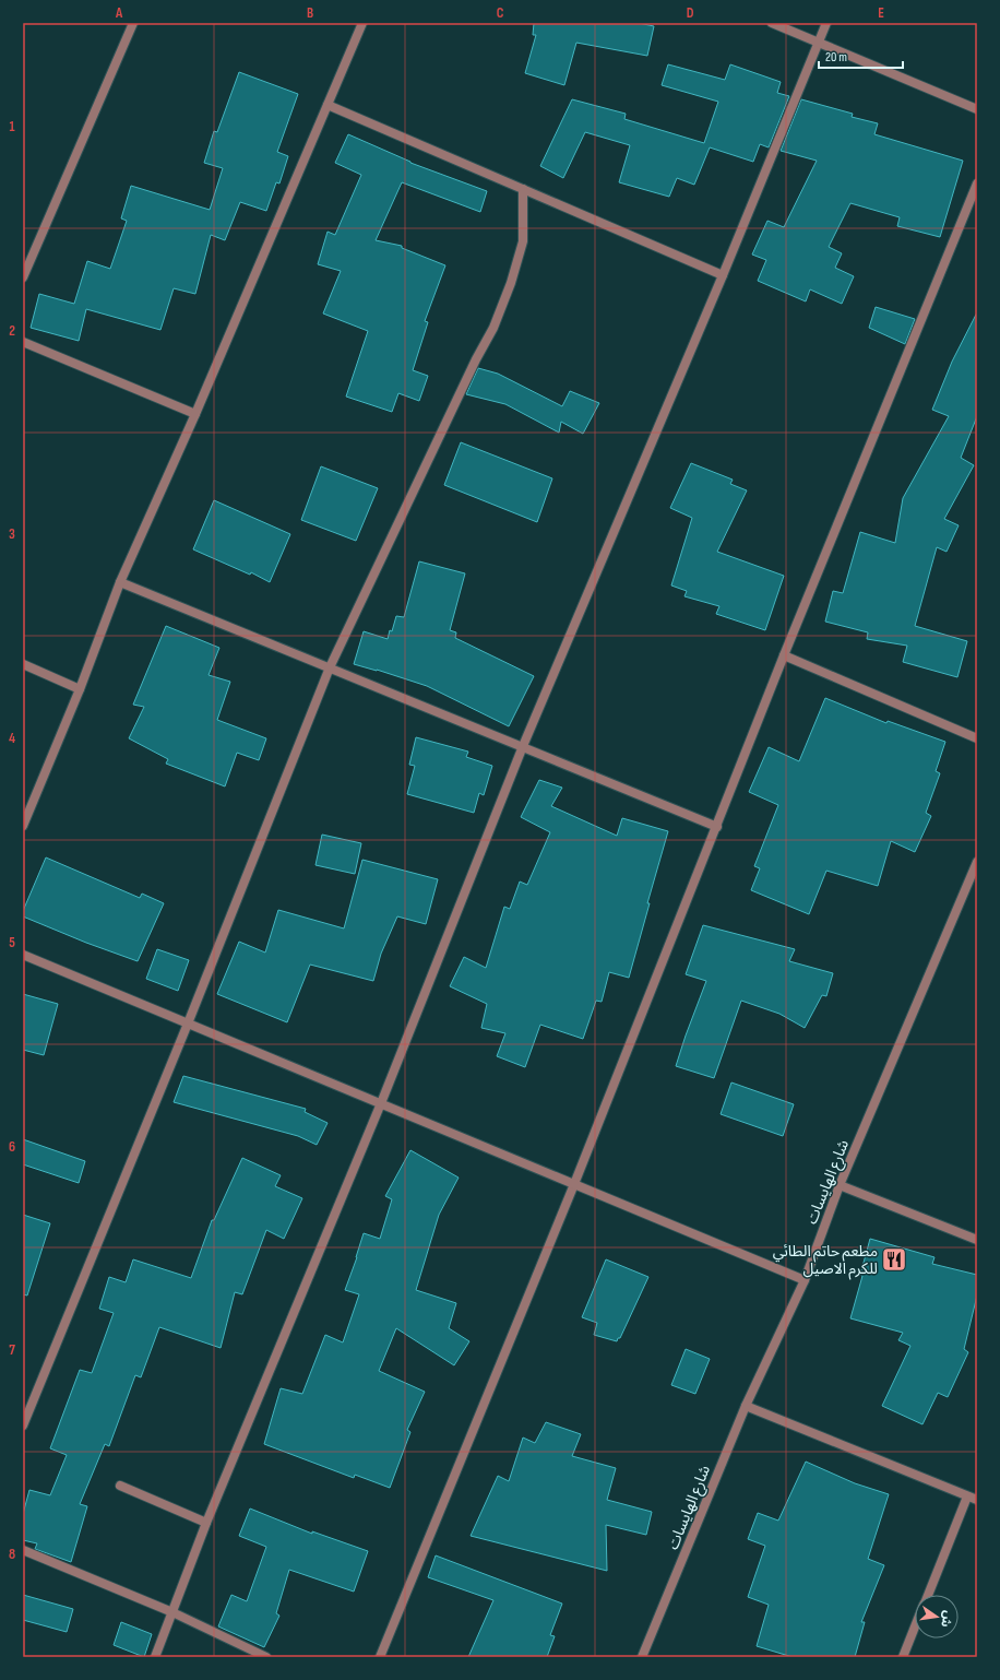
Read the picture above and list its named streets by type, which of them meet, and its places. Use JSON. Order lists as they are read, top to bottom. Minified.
{"streets":{"street":["شارع الهايسات"]},"places":{"restaurant":["مطعم حاتم الطائي للكرم الاصيل"]},"scale_bar":"20 m","north":"right","grid":{"columns":["A","B","C","D","E"],"rows":["1","2","3","4","5","6","7","8"]}}
